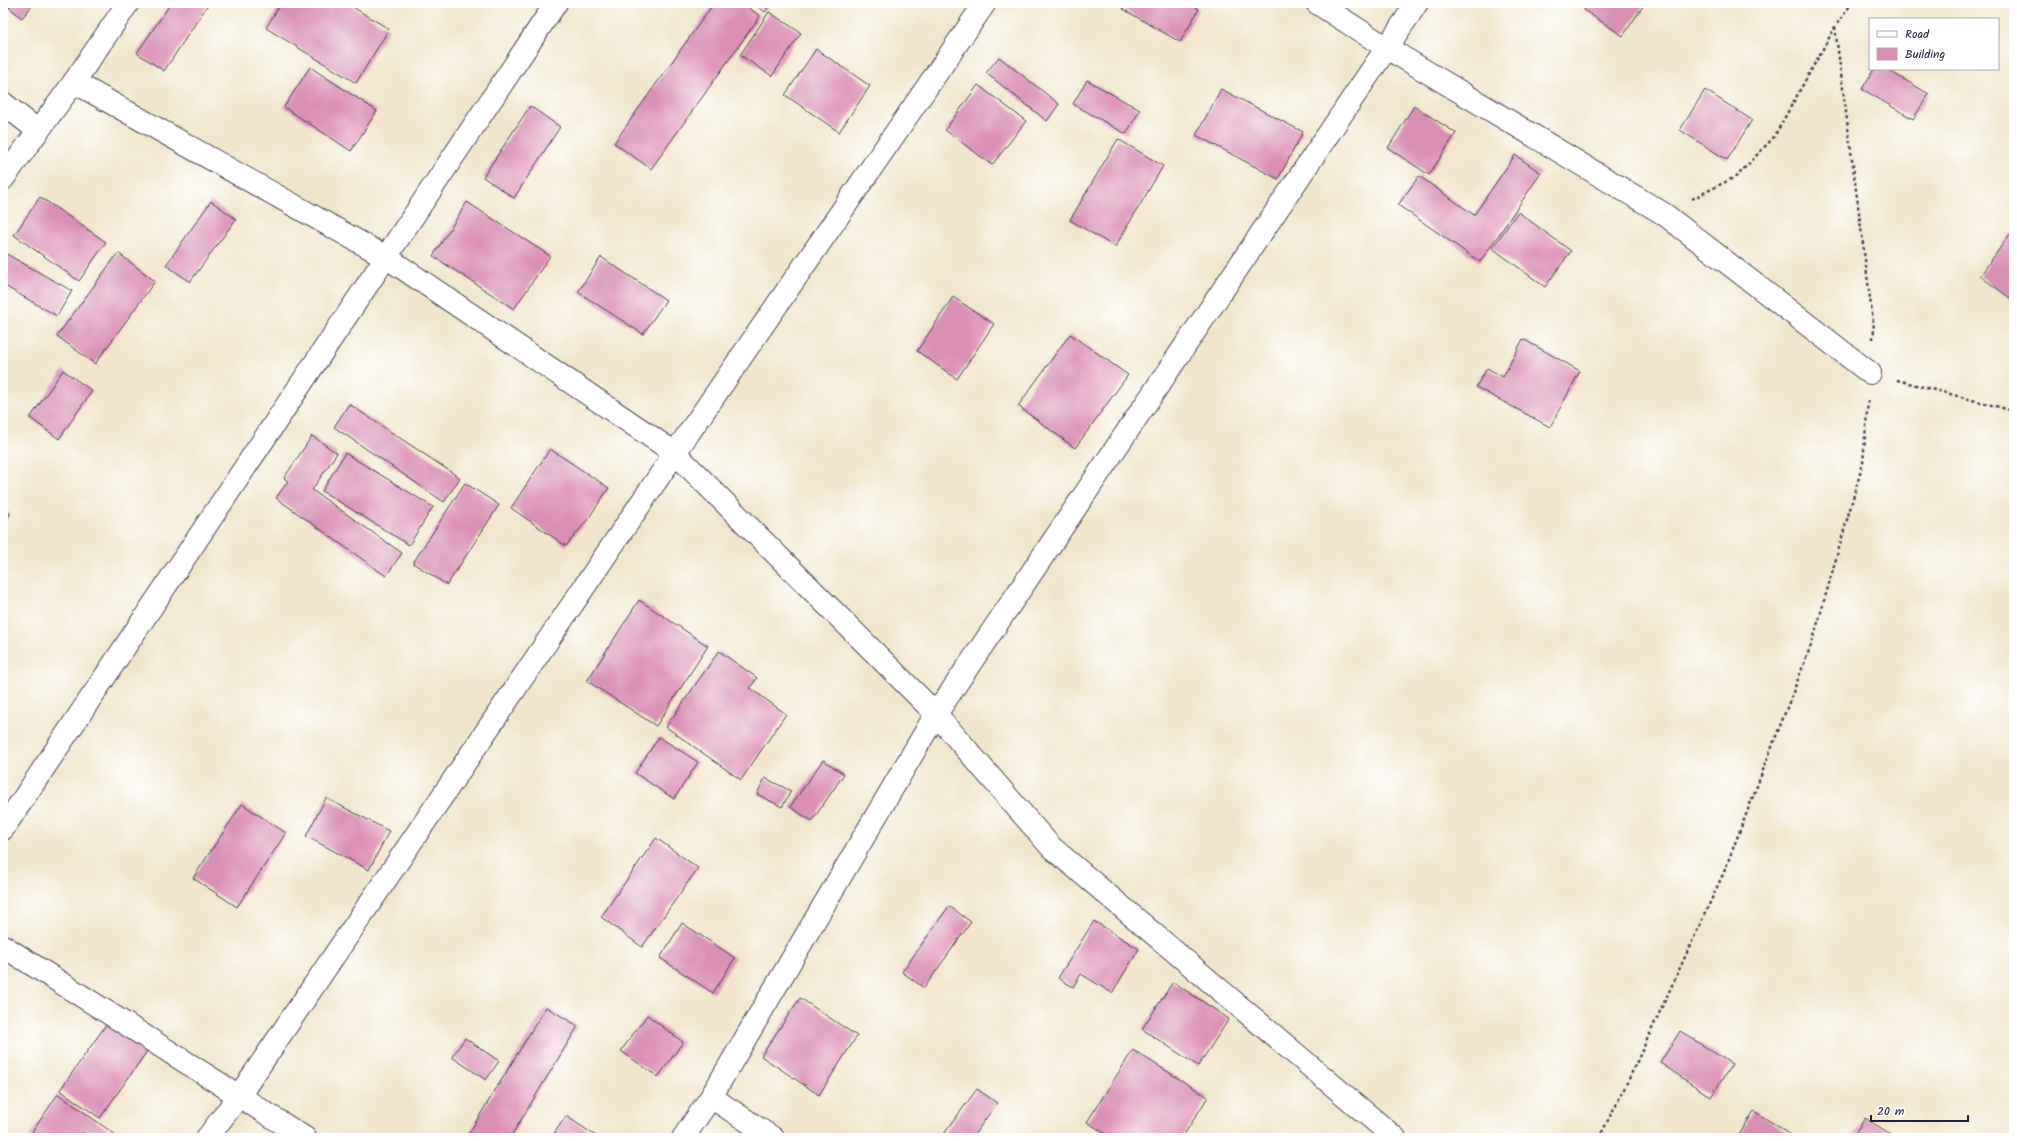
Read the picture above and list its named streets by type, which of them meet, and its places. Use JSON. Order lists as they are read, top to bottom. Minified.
{"legend":["Road","Building"],"scale_bar":"20 m"}
